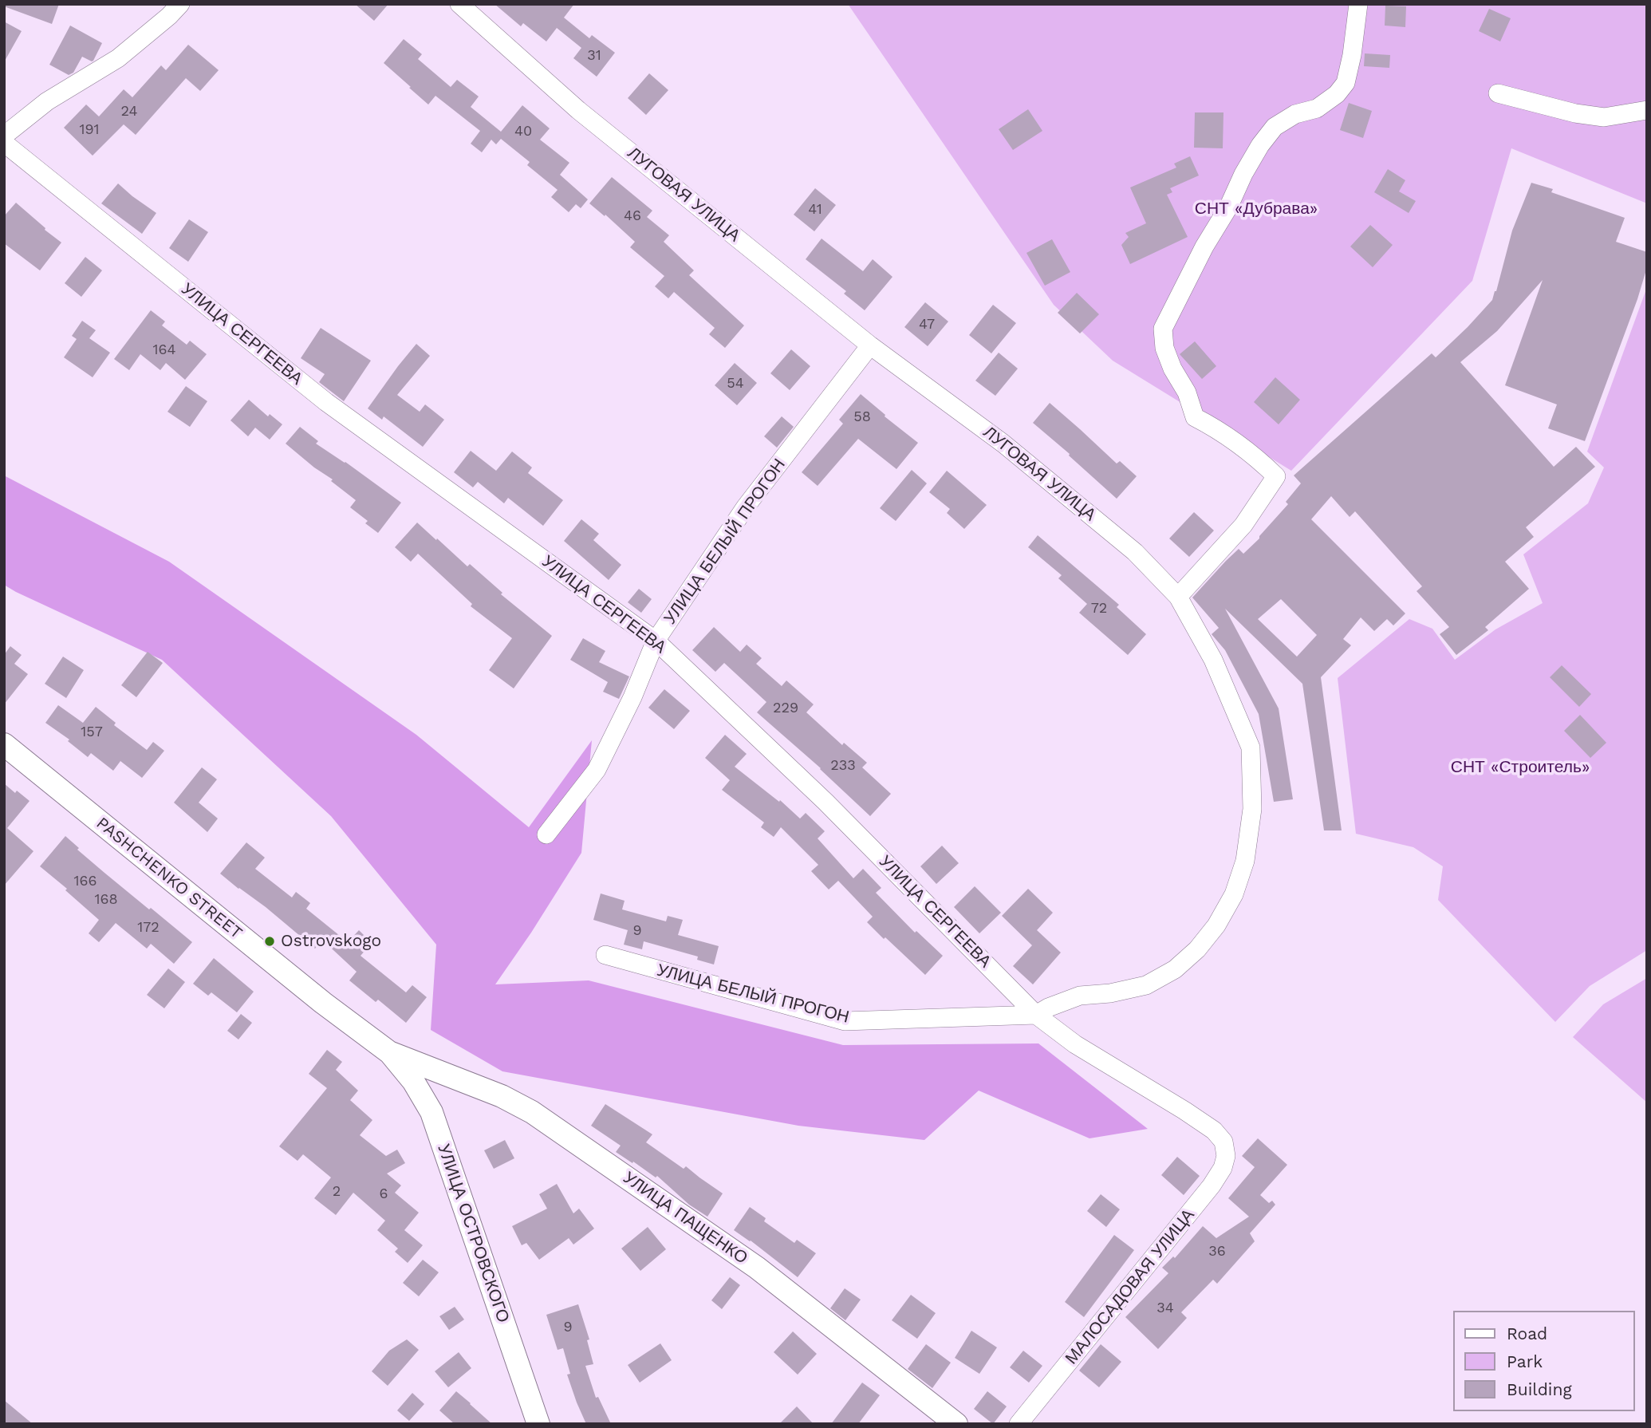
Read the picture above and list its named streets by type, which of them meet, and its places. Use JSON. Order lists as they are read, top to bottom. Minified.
{"streets":{"street":["ЛУГОВАЯ УЛИЦА","УЛИЦА СЕРГЕЕВА","УЛИЦА БЕЛЫЙ ПРОГОН","PASHCHENKO STREET","УЛИЦА ПАЩЕНКО","УЛИЦА ОСТРОВСКОГО","МАЛОСАДОВАЯ УЛИЦА"]},"crossings":[["ЛУГОВАЯ УЛИЦА","УЛИЦА СЕРГЕЕВА"],["ЛУГОВАЯ УЛИЦА","УЛИЦА БЕЛЫЙ ПРОГОН"],["УЛИЦА СЕРГЕЕВА","УЛИЦА БЕЛЫЙ ПРОГОН"],["УЛИЦА СЕРГЕЕВА","МАЛОСАДОВАЯ УЛИЦА"],["PASHCHENKO STREET","УЛИЦА ПАЩЕНКО"],["PASHCHENKO STREET","УЛИЦА ОСТРОВСКОГО"],["УЛИЦА ПАЩЕНКО","УЛИЦА ОСТРОВСКОГО"]],"parks":["СНТ «Дубрава»","СНТ «Строитель»"],"places":["Ostrovskogo"],"house_numbers":["31","24","191","40","41","46","47","164","54","58","72","229","157","233","166","168","172","9","2","6","36","34","9"],"legend":["Road","Park","Building"]}
